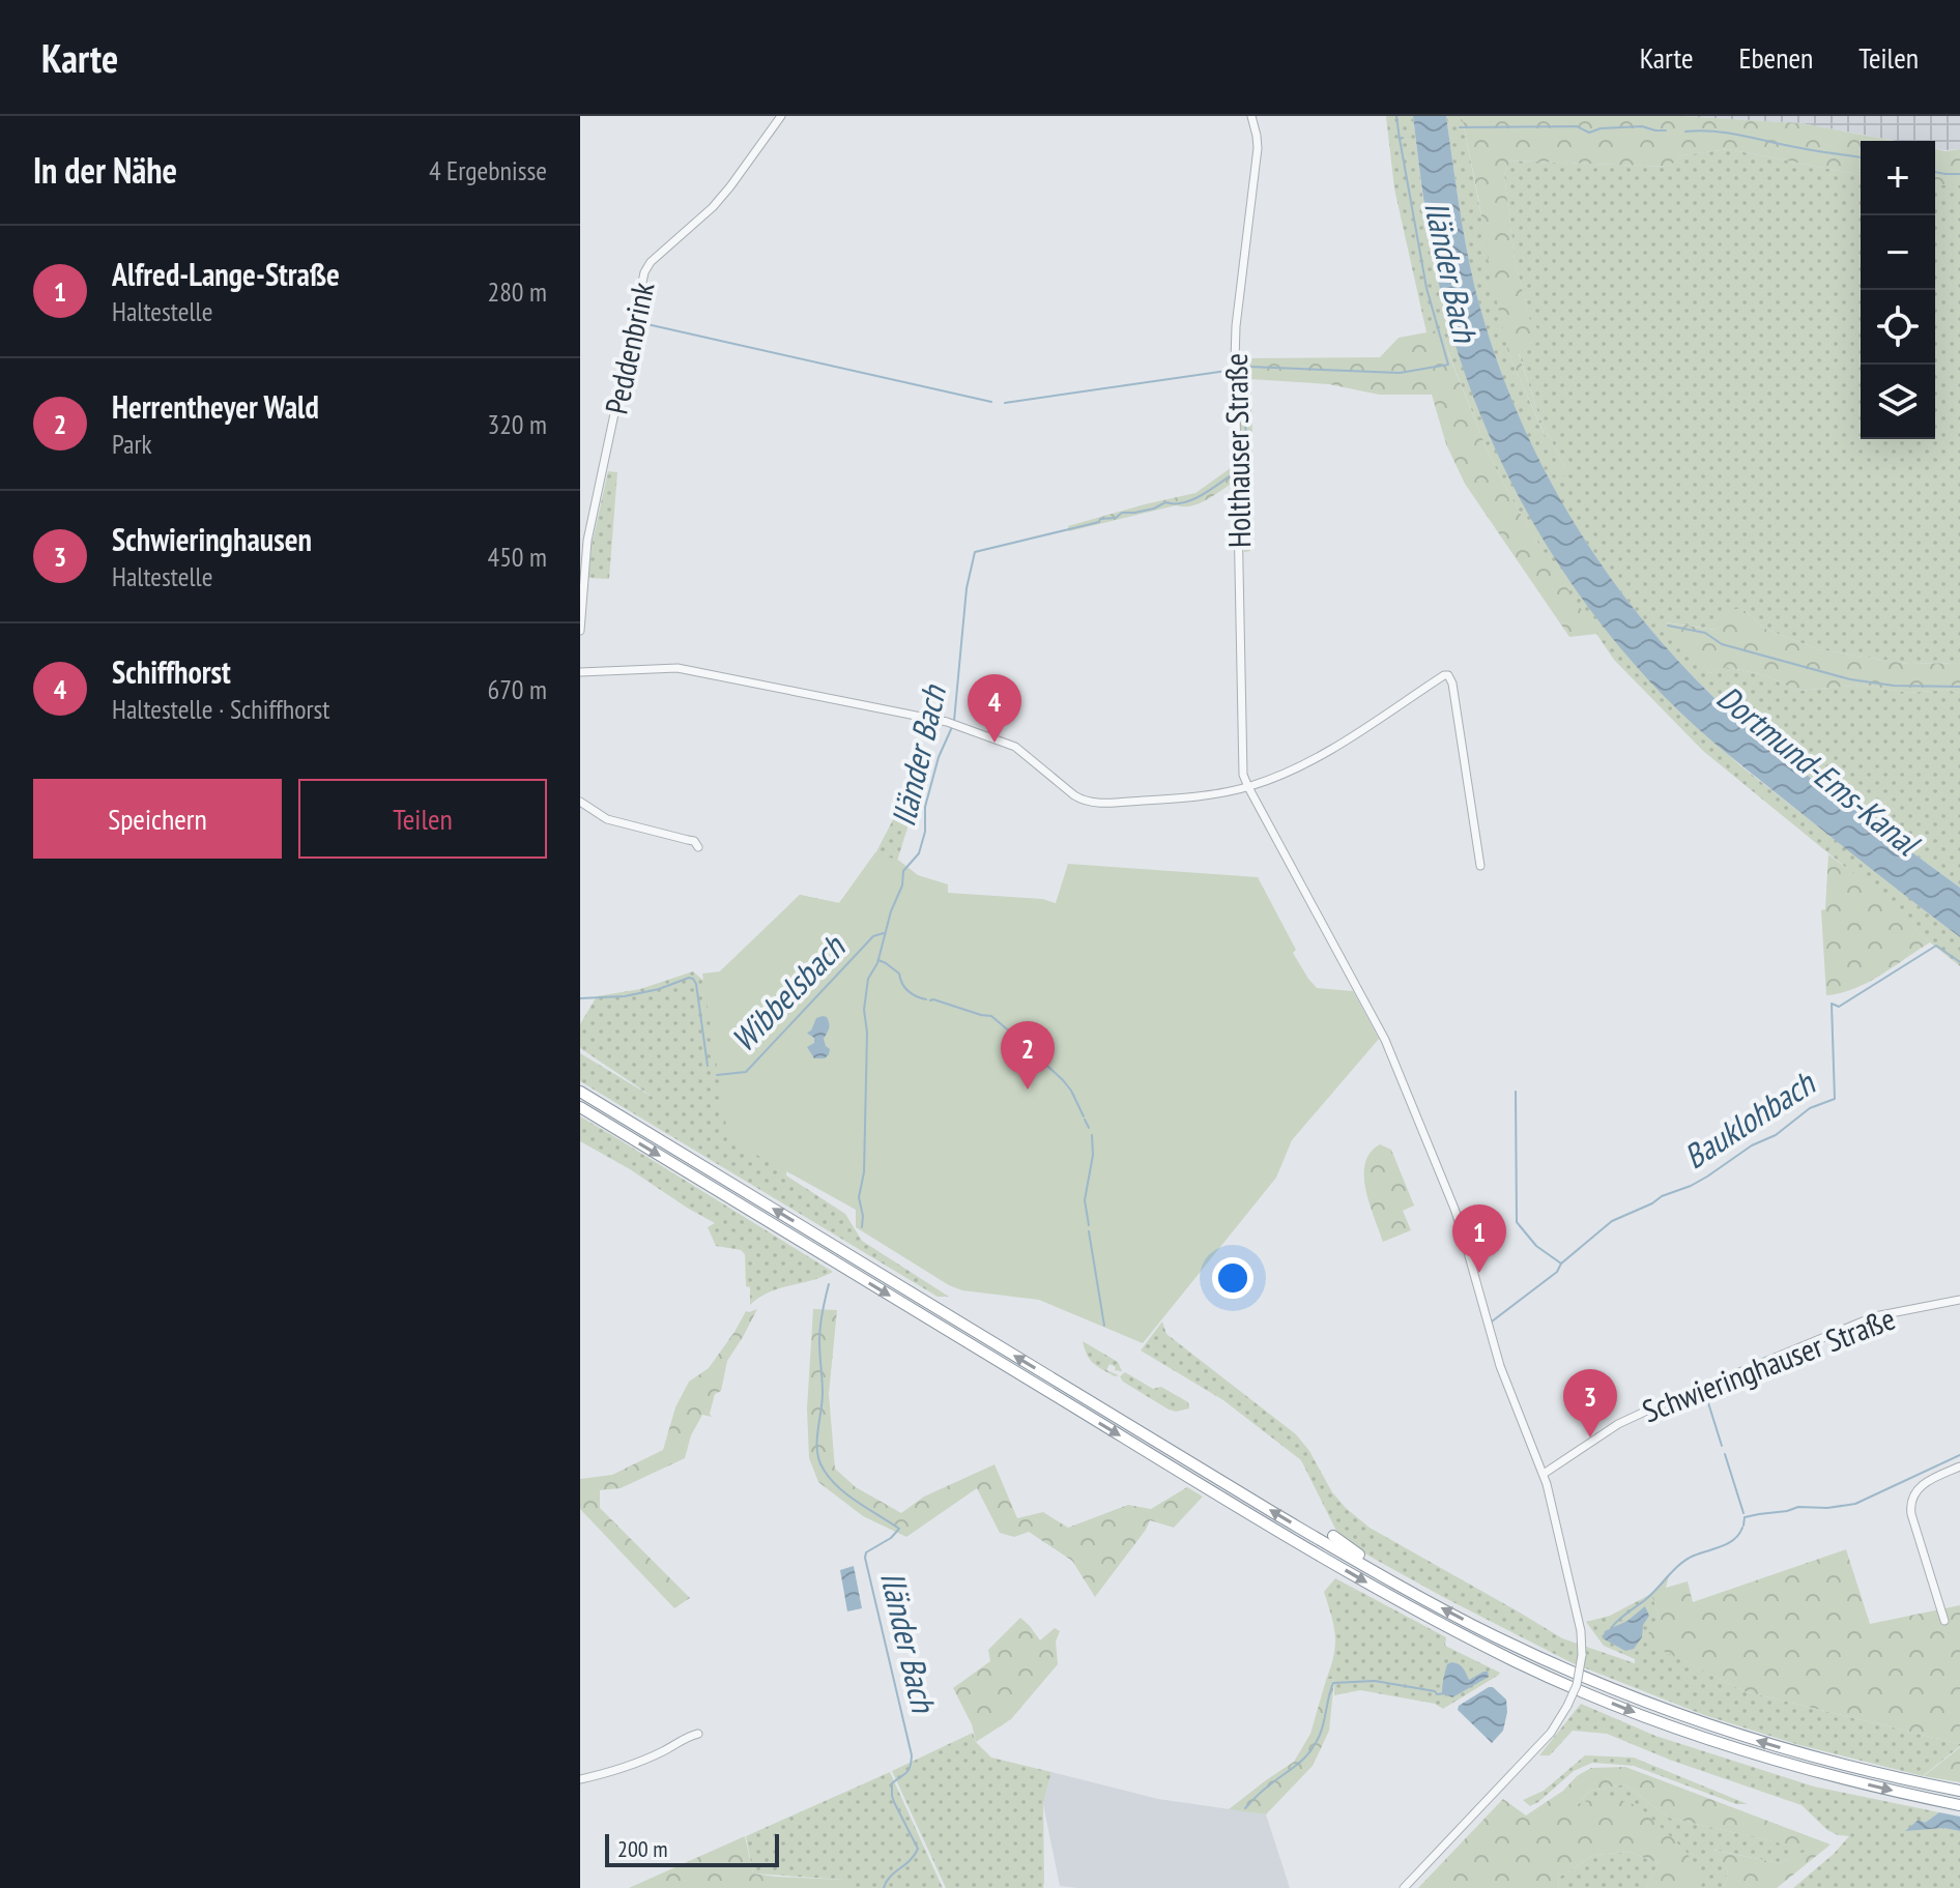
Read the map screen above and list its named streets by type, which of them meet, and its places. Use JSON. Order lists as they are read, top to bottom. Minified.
{"streets":{"street":["Peddenbrink","Holthauser Straße","Schwieringhauser Straße"]},"water":["Iländer Bach","Dortmund-Ems-Kanal","Wibbelsbach","Bauklohbach"],"scale_bar":"200 m","page":{"header":"Karte","nav":["Karte","Ebenen","Teilen"],"heading":["In der Nähe","4 Ergebnisse"],"map_buttons":["+","−"],"list":[{"mark":"1","name":"Alfred-Lange-Straße","note":"Haltestelle","value":"280 m"},{"mark":"2","name":"Herrentheyer Wald","note":"Park","value":"320 m"},{"mark":"3","name":"Schwieringhausen","note":"Haltestelle","value":"450 m"},{"mark":"4","name":"Schiffhorst","note":"Haltestelle · Schiffhorst","value":"670 m"}],"pins":["4","2","1","3"],"buttons":["Speichern","Teilen"],"scale":"200 m"}}
